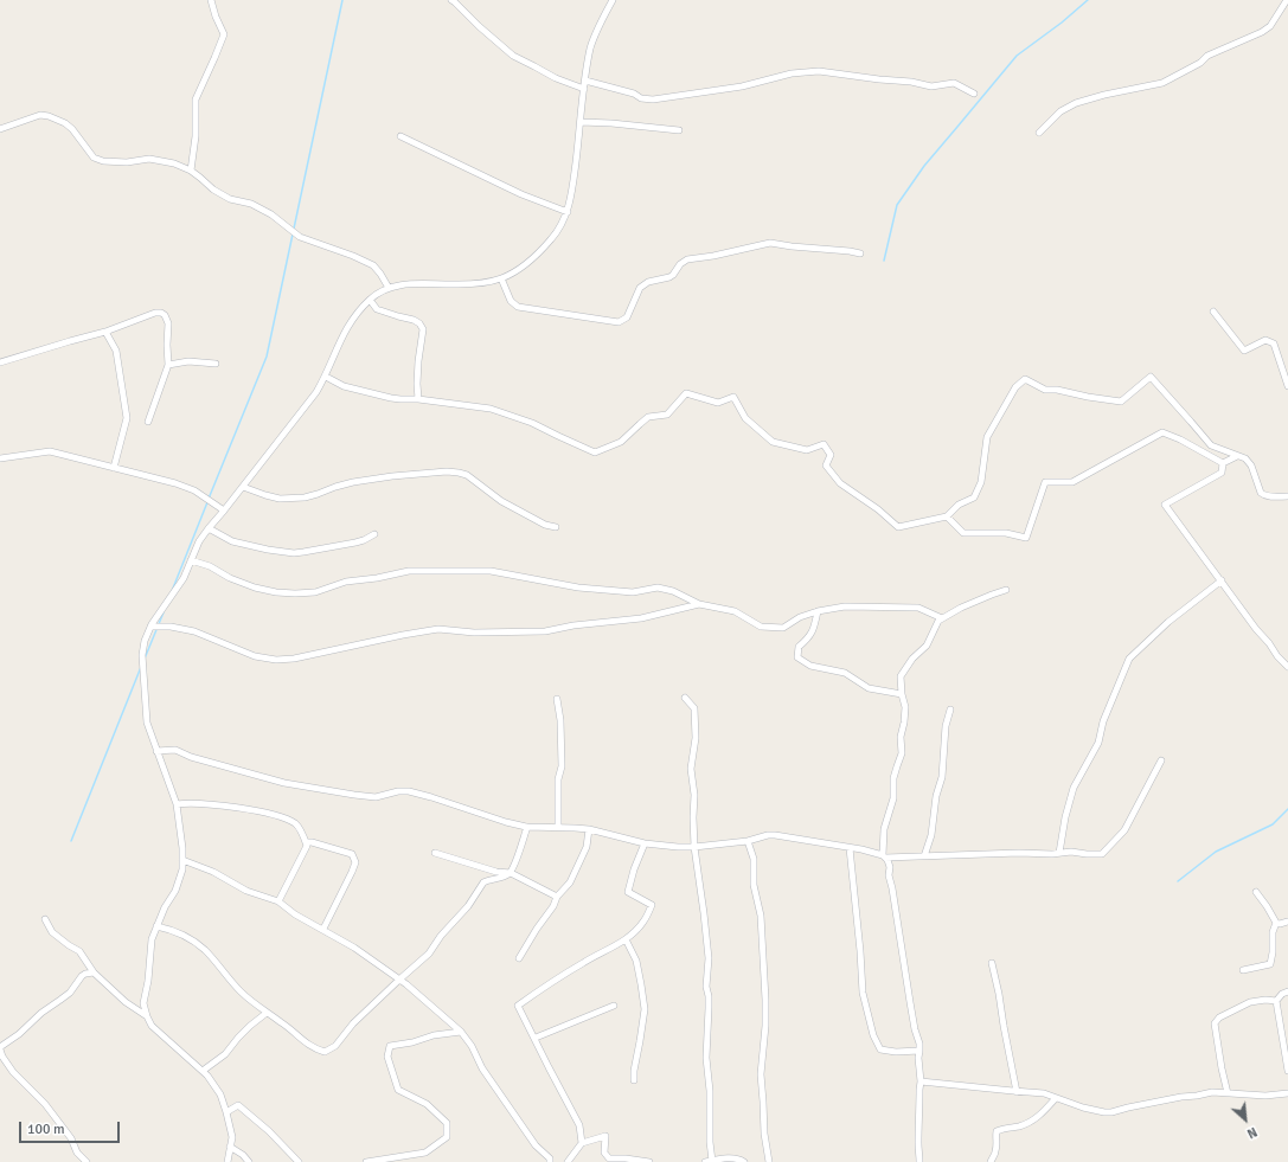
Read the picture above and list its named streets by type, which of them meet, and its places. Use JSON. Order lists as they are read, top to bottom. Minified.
{"scale_bar":"100 m","north":"bottom right"}
